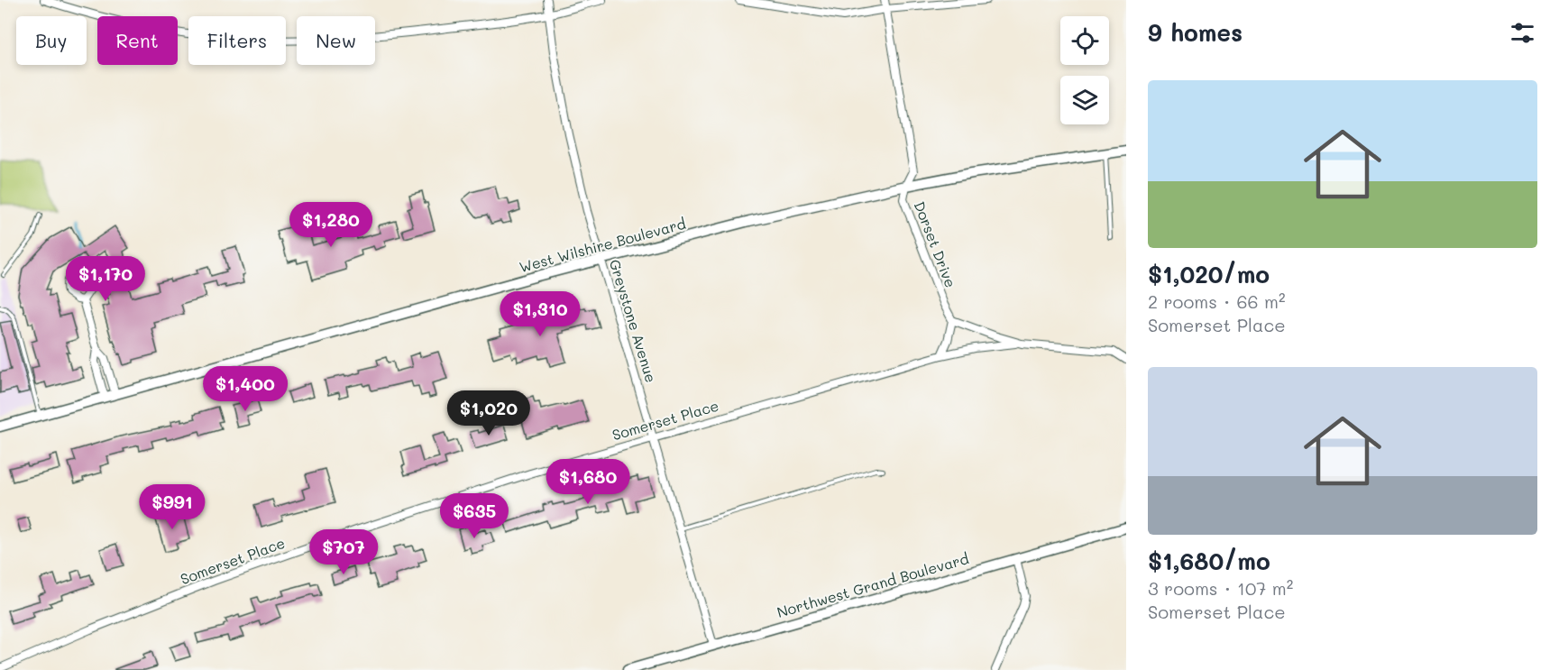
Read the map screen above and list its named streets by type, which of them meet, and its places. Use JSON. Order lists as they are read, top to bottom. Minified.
{"streets":{"street":["Dorset Drive","West Wilshire Boulevard","Greystone Avenue","Somerset Place","Northwest Grand Boulevard"]},"crossings":[["Dorset Drive","West Wilshire Boulevard"],["West Wilshire Boulevard","Greystone Avenue"],["Greystone Avenue","Somerset Place"],["Greystone Avenue","Northwest Grand Boulevard"]],"page":{"heading":"9 homes","chip":["Buy","Rent","Filters","New"],"list":[{"name":"$1,020/mo","note":"2 rooms · 66 m² · Somerset Place"},{"name":"$1,680/mo","note":"3 rooms · 107 m² · Somerset Place"}],"price":["$1,280","$1,170","$1,310","$1,400","$1,020","$1,680","$991","$635","$707"]}}
